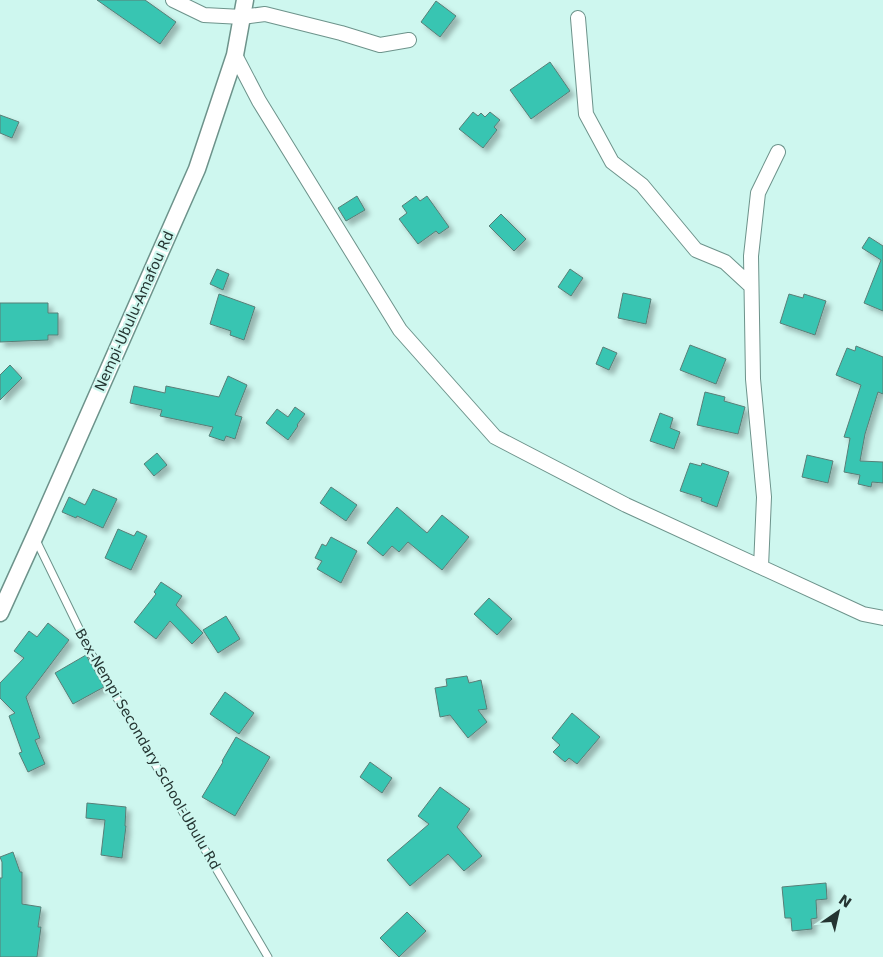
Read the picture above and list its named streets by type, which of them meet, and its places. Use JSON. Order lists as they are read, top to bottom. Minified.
{"streets":{"street":["Nempi-Ubulu-Amafou Rd"],"lane":["Bex-Nempi Secondary School-Ubulu Rd"]},"crossings":[["Nempi-Ubulu-Amafou Rd","Bex-Nempi Secondary School-Ubulu Rd"]],"north":"top right"}
